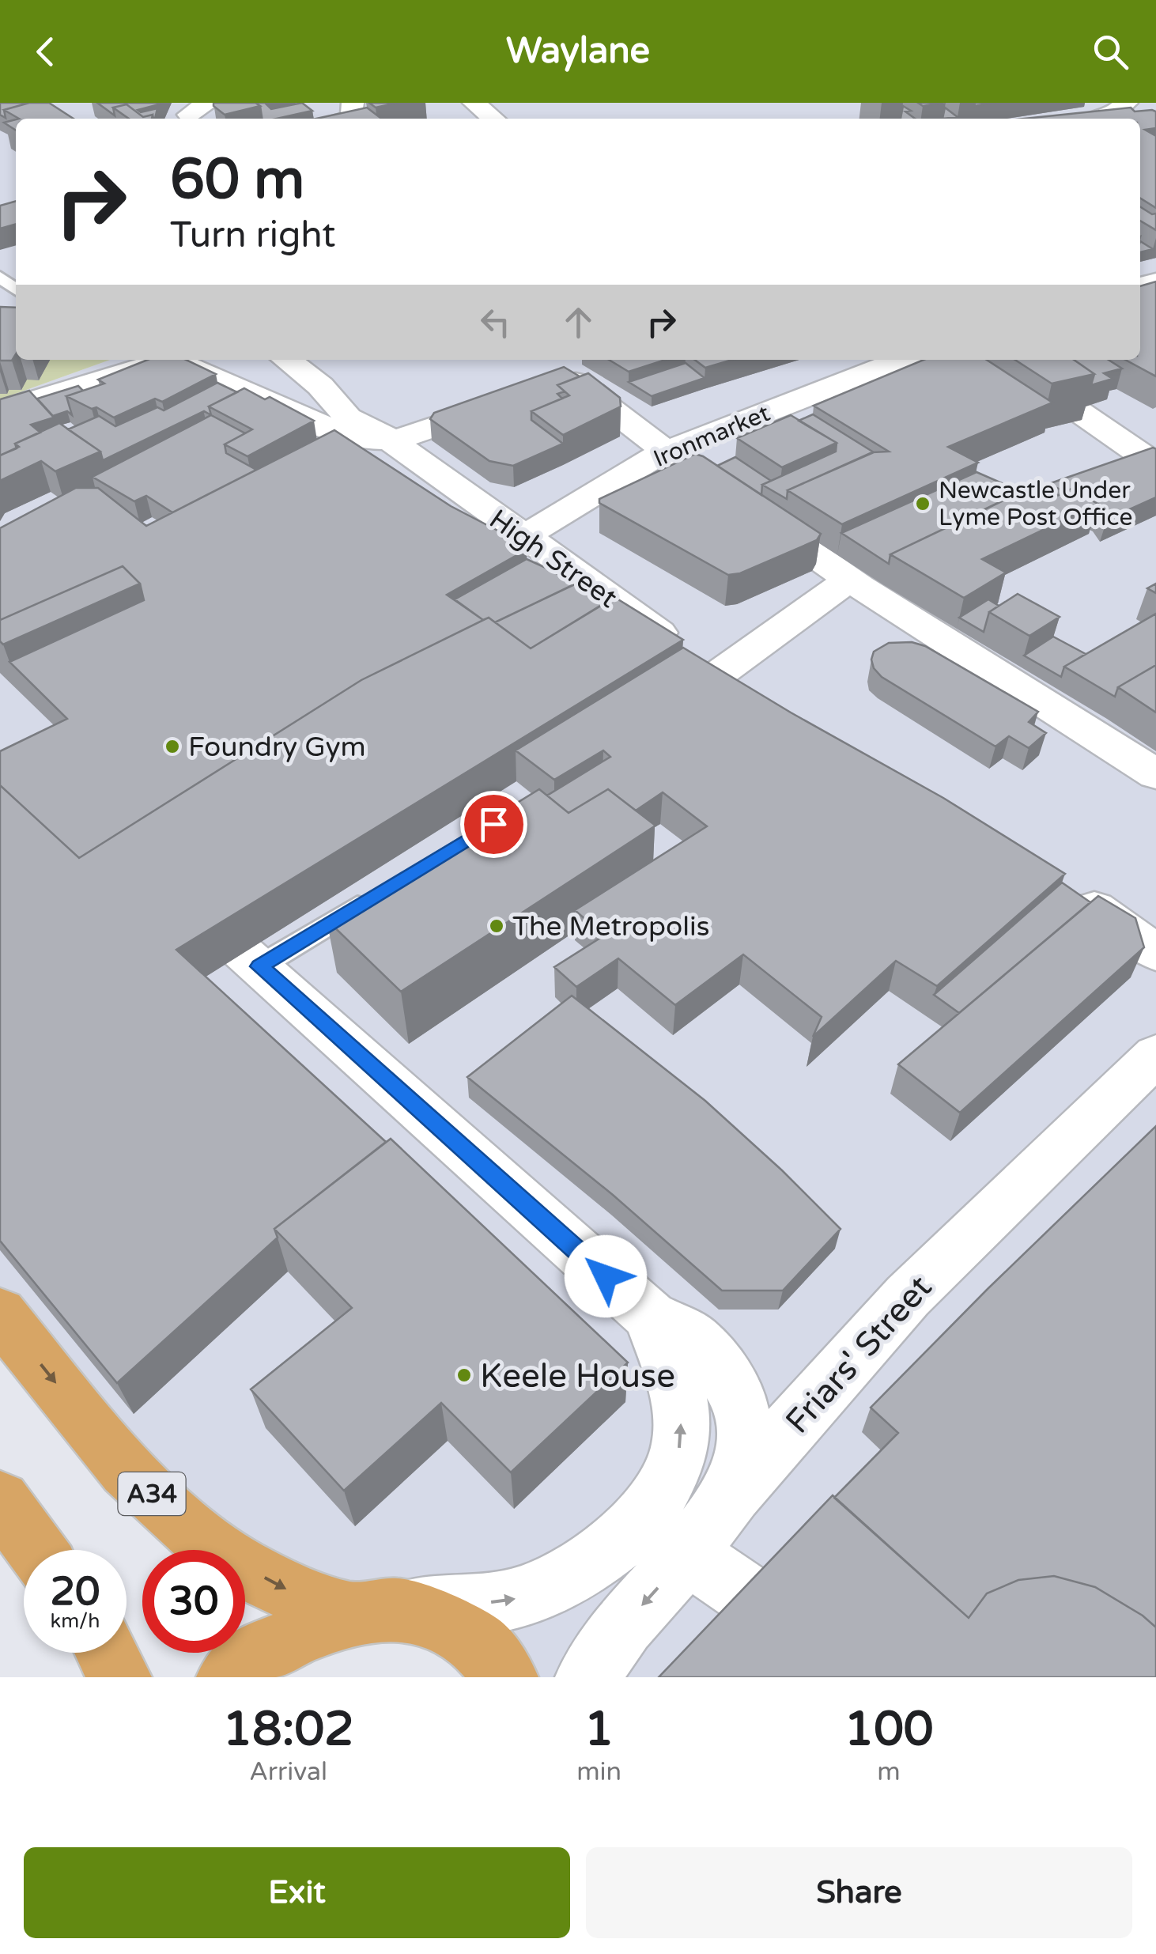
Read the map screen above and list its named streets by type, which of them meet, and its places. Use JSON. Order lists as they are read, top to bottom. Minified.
{"streets":{"highway":["A34"],"street":["Ironmarket","High Street","Friars' Street"]},"crossings":[["Ironmarket","High Street"]],"places":["Newcastle Under Lyme Post Office","Foundry Gym","The Metropolis","Keele House"],"page":{"header":"Waylane","turn":["60 m","Turn right"],"speed":"20 km/h","limit":"30","eta":["18:02","Arrival","1","min","100","m"],"buttons":["Exit","Share"]}}
